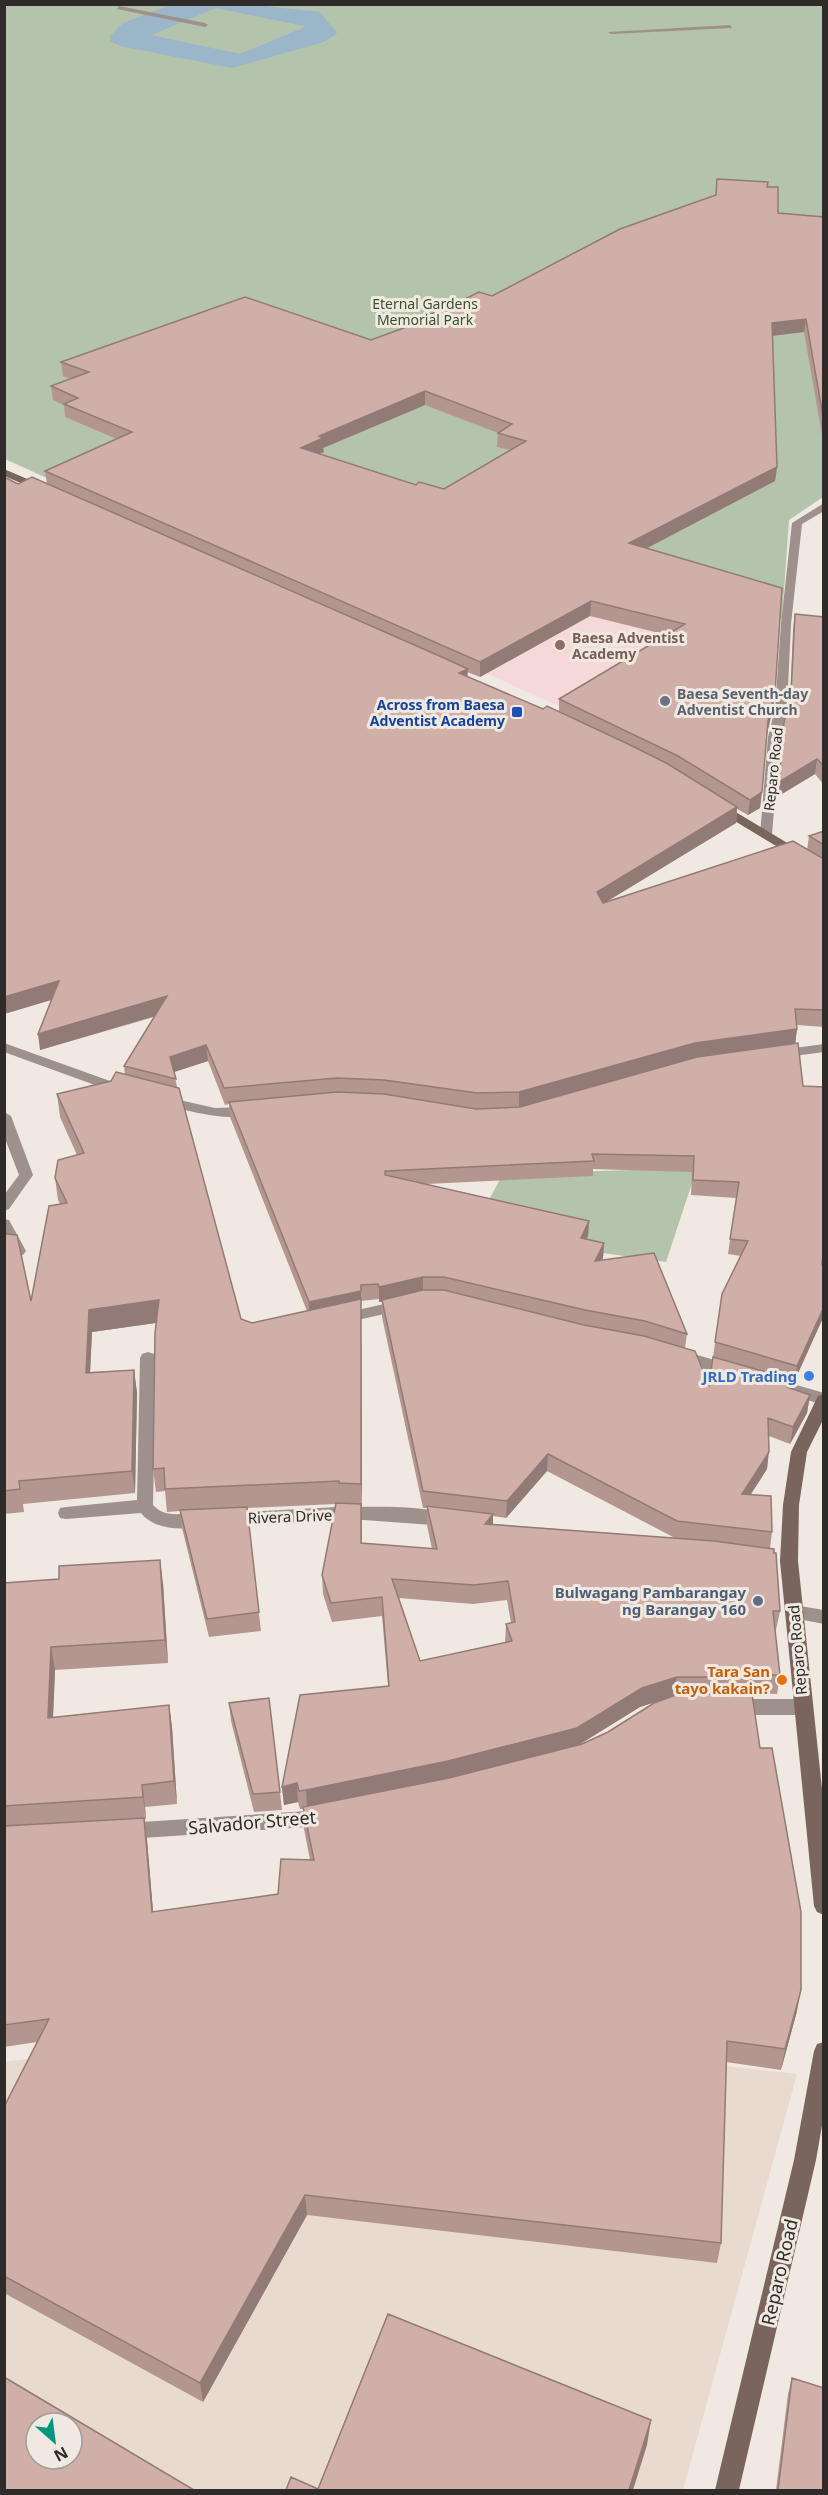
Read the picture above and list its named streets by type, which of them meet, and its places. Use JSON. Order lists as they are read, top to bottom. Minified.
{"streets":{"main road":["Reparo Road"],"street":["Rivera Drive","Salvador Street"]},"parks":["Eternal Gardens Memorial Park"],"places":{"other":["Baesa Adventist Academy","Baesa Seventh-day Adventist Church","JRLD Trading","Bulwagang Pambarangay ng Barangay 160","Tara San tayo kakain?"],"transit":["Across from Baesa Adventist Academy"]},"north":"bottom right"}
